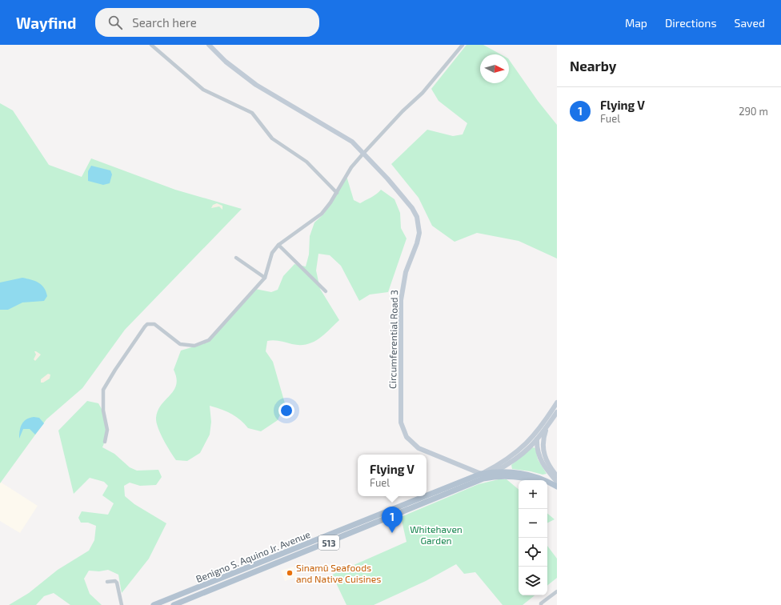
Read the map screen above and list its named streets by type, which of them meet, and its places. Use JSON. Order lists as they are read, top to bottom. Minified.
{"streets":{"main road":["Circumferential Road 3","513","Benigno S. Aquino Jr. Avenue"]},"crossings":[["Circumferential Road 3","Benigno S. Aquino Jr. Avenue"]],"parks":["Whitehaven Garden"],"places":["Sinamû Seafoods and Native Cuisines"],"north":"right","page":{"header":"Wayfind","search":"Search here","nav":["Map","Directions","Saved"],"heading":"Nearby","list":[{"mark":"1","name":"Flying V","note":"Fuel","value":"290 m"}],"popup":["Flying V","Fuel"],"map_buttons":["+","−"],"pins":"1"}}
